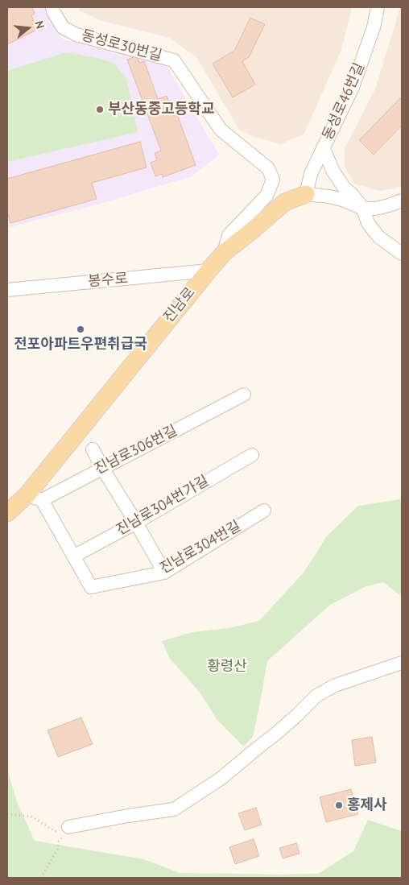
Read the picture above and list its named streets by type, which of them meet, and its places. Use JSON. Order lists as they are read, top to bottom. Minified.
{"streets":{"main road":["진남로"],"street":["동성로30번길","동성로46번길","봉수로","진남로306번길","진남로304번가길","진남로304번길"]},"crossings":[["동성로30번길","진남로"],["동성로46번길","진남로"],["봉수로","진남로"],["진남로","진남로306번길"],["진남로","진남로304번길"],["진남로306번길","진남로304번길"],["진남로304번가길","진남로304번길"]],"parks":["황령산"],"places":["부산동중고등학교","전포아파트우편취급국","홍제사"],"north":"right"}
